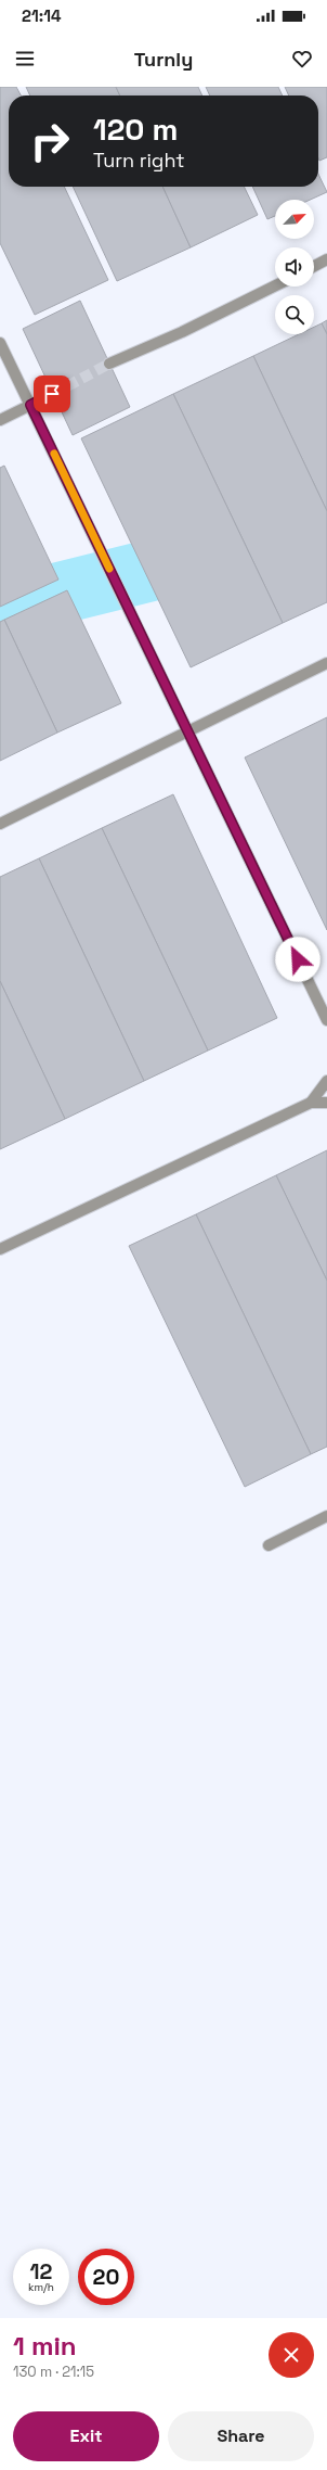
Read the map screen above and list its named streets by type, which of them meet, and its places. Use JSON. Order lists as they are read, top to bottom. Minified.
{"north":"top right","page":{"status":"21:14","header":"Turnly","turn":["120 m","Turn right"],"speed":"12 km/h","limit":"20","heading":["1 min","130 m · 21:15"],"buttons":["Exit","Share"]}}
